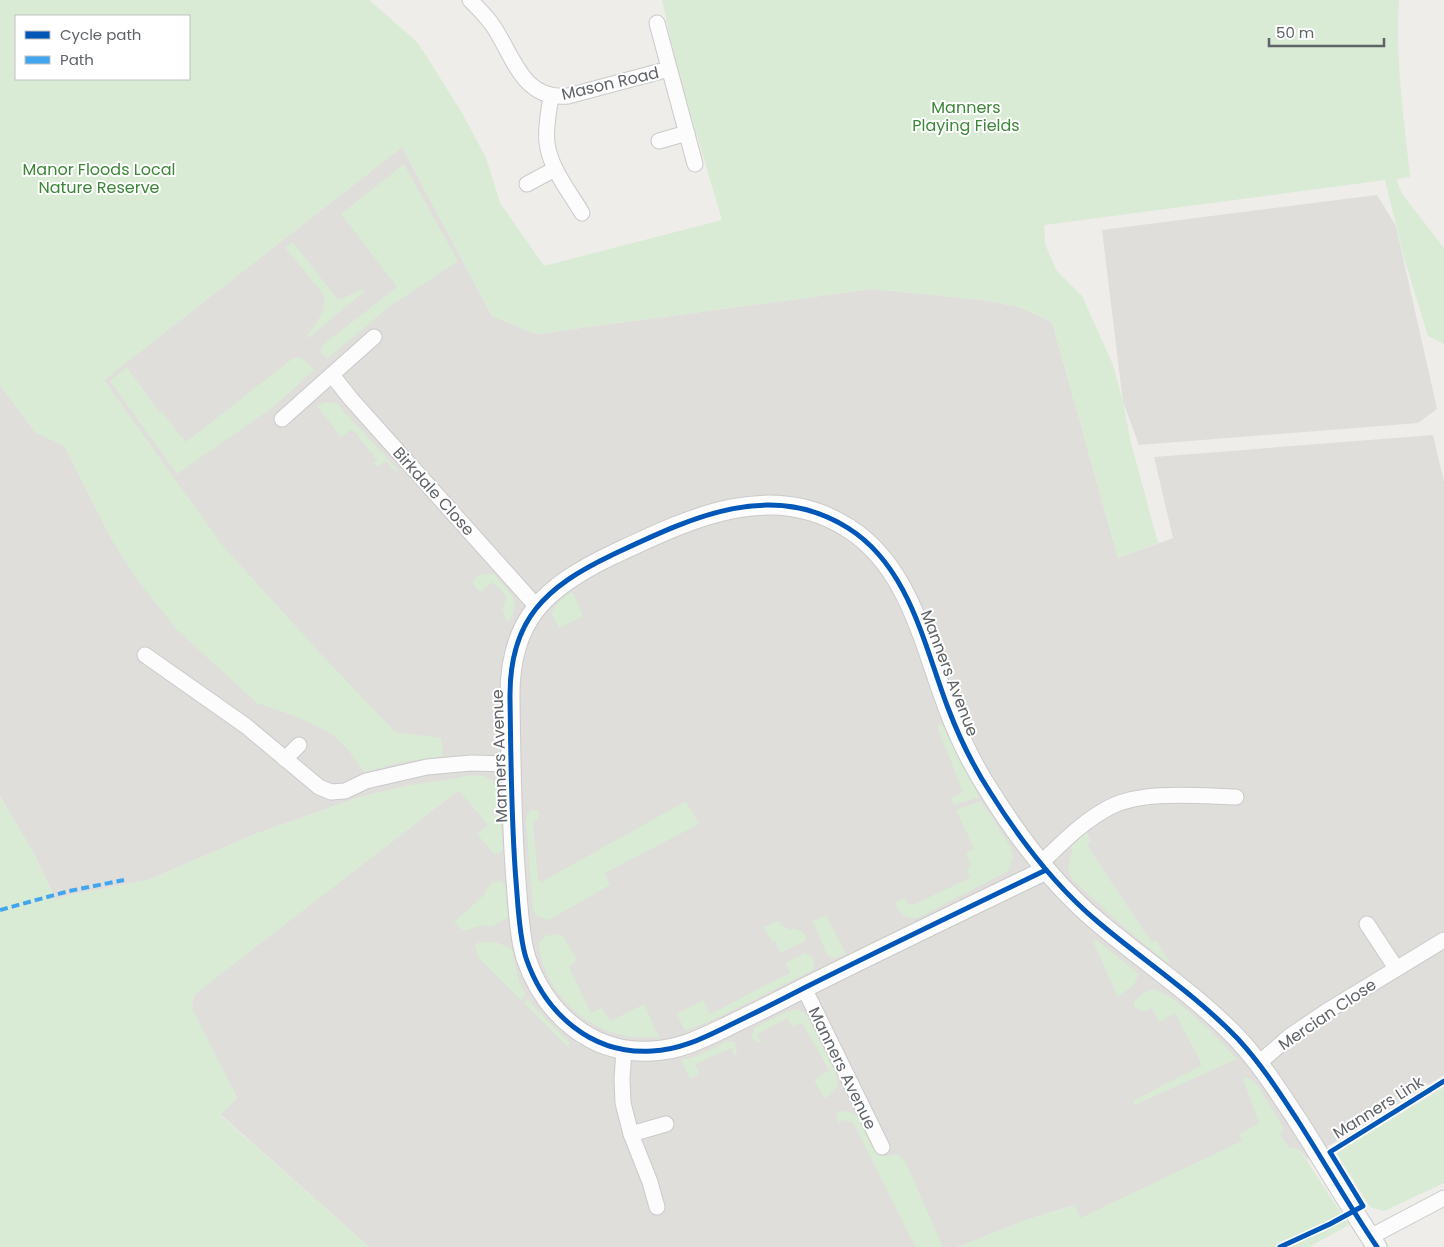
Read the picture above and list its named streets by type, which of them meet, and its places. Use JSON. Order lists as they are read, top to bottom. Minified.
{"streets":{"street":["Mason Road","Birkdale Close","Manners Avenue","Mercian Close"],"cycle path":["Manners Link"]},"crossings":[["Birkdale Close","Manners Avenue"],["Manners Avenue","Mercian Close"]],"parks":["Manners Playing Fields","Manor Floods Local Nature Reserve"],"legend":["Cycle path","Path"],"scale_bar":"50 m"}
